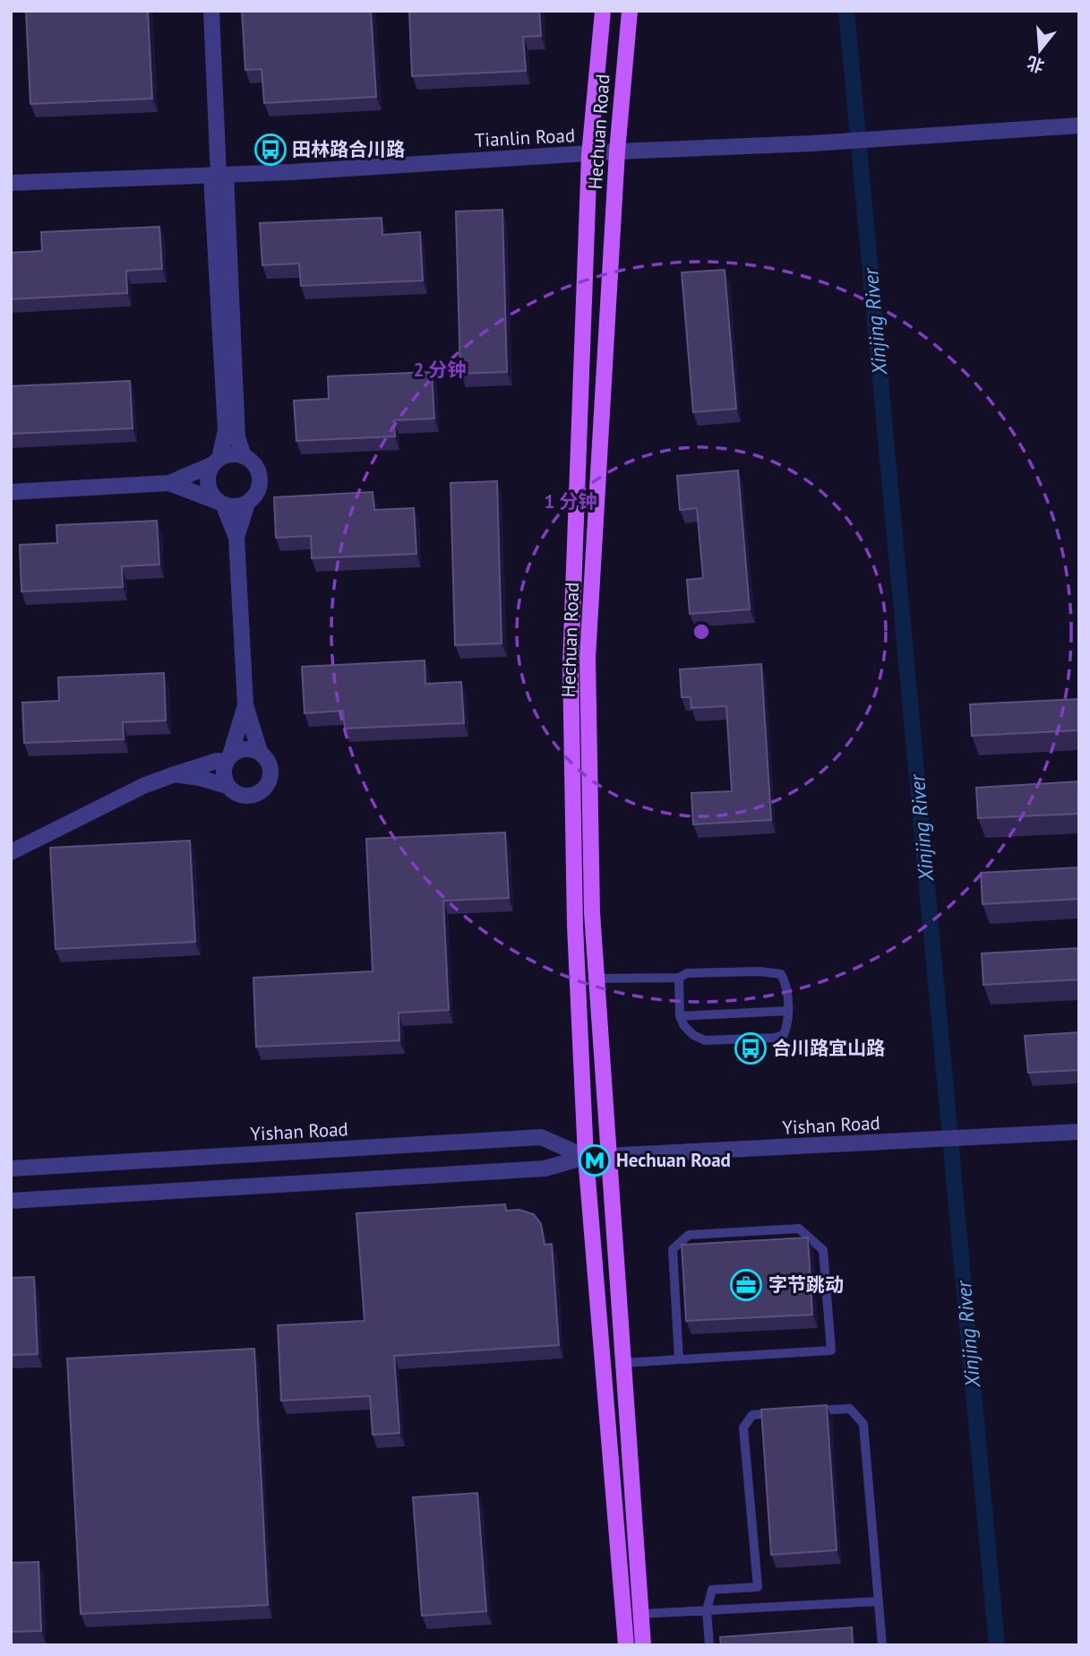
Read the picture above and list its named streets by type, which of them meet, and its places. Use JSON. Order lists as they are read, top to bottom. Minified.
{"streets":{"main road":["Hechuan Road"],"street":["Tianlin Road","Yishan Road"]},"crossings":[["Hechuan Road","Tianlin Road"],["Hechuan Road","Yishan Road"]],"water":["Xinjing River"],"places":{"bus stop":["田林路合川路","合川路宜山路"],"metro station":["Hechuan Road"],"office":["字节跳动"]},"north":"bottom","rings":["2 分钟","1 分钟"]}
